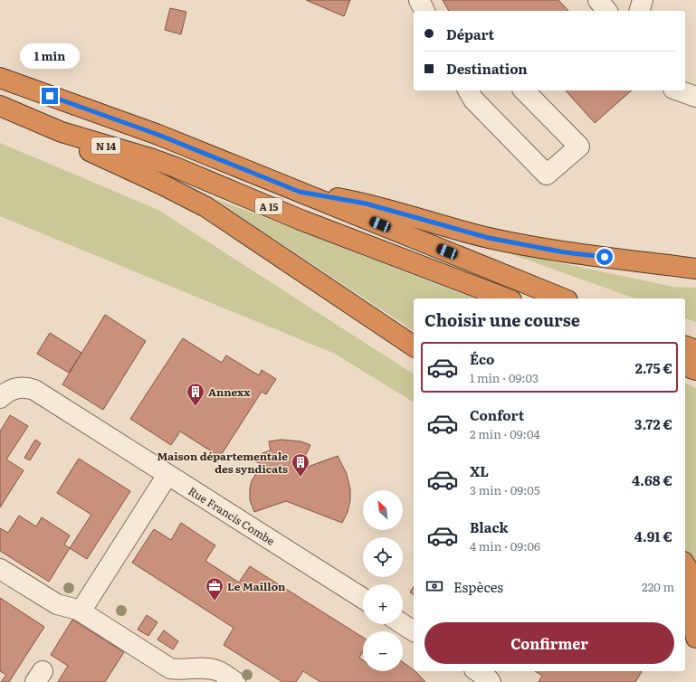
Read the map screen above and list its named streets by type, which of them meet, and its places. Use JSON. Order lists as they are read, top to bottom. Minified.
{"streets":{"highway":["N 14","A 15"],"street":["Rue Francis Combe"]},"crossings":[["N 14","A 15"]],"places":{"building":["Annexx","Maison départementale des syndicats"],"office":["Le Maillon"]},"north":"top left","page":{"banner":["Départ","Destination"],"bubble":"1 min","heading":"Choisir une course","list":[{"name":"Éco","note":"1 min · 09:03","value":"2.75 €"},{"name":"Confort","note":"2 min · 09:04","value":"3.72 €"},{"name":"XL","note":"3 min · 09:05","value":"4.68 €"},{"name":"Black","note":"4 min · 09:06","value":"4.91 €"}],"map_buttons":["+","−"],"pay":["Espèces","220 m"],"buttons":"Confirmer"}}
